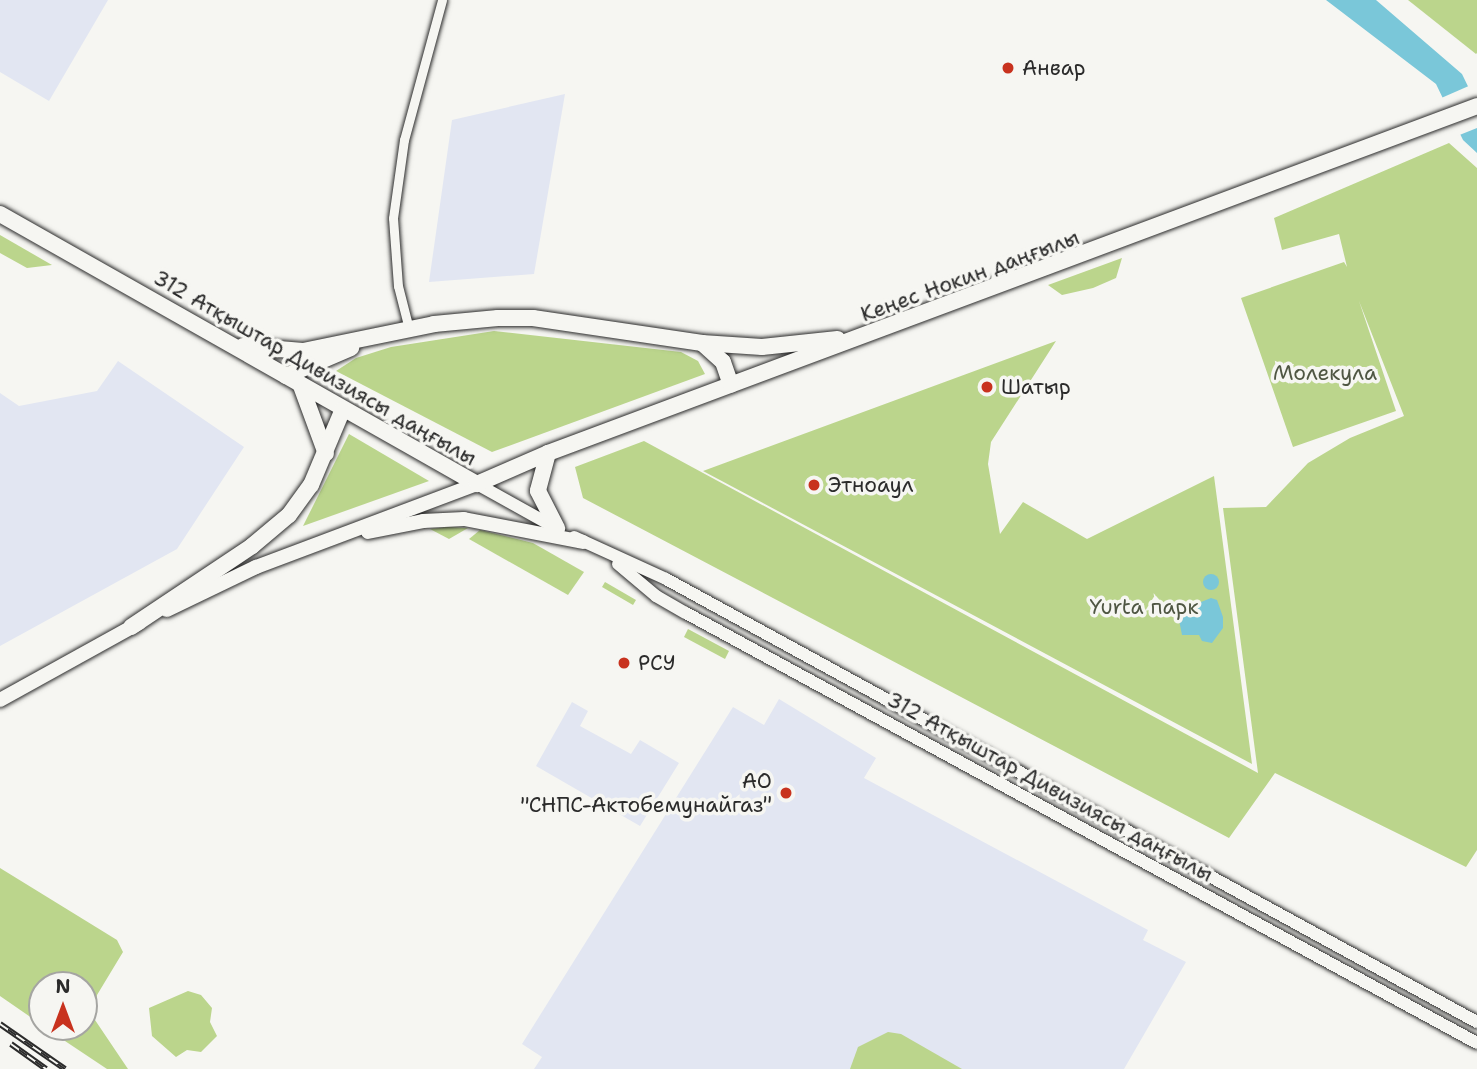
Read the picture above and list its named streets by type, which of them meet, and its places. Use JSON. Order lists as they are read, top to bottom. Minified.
{"streets":{"highway":["Кеңес Нокин даңғылы","312 Атқыштар Дивизиясы даңғылы"]},"crossings":[["Кеңес Нокин даңғылы","312 Атқыштар Дивизиясы даңғылы"]],"parks":["Молекула","Yurta парк"],"places":["Анвар","Шатыр","Этноаул","РСУ","АО \"СНПС-Актобемунайгаз\""],"north":"top"}
